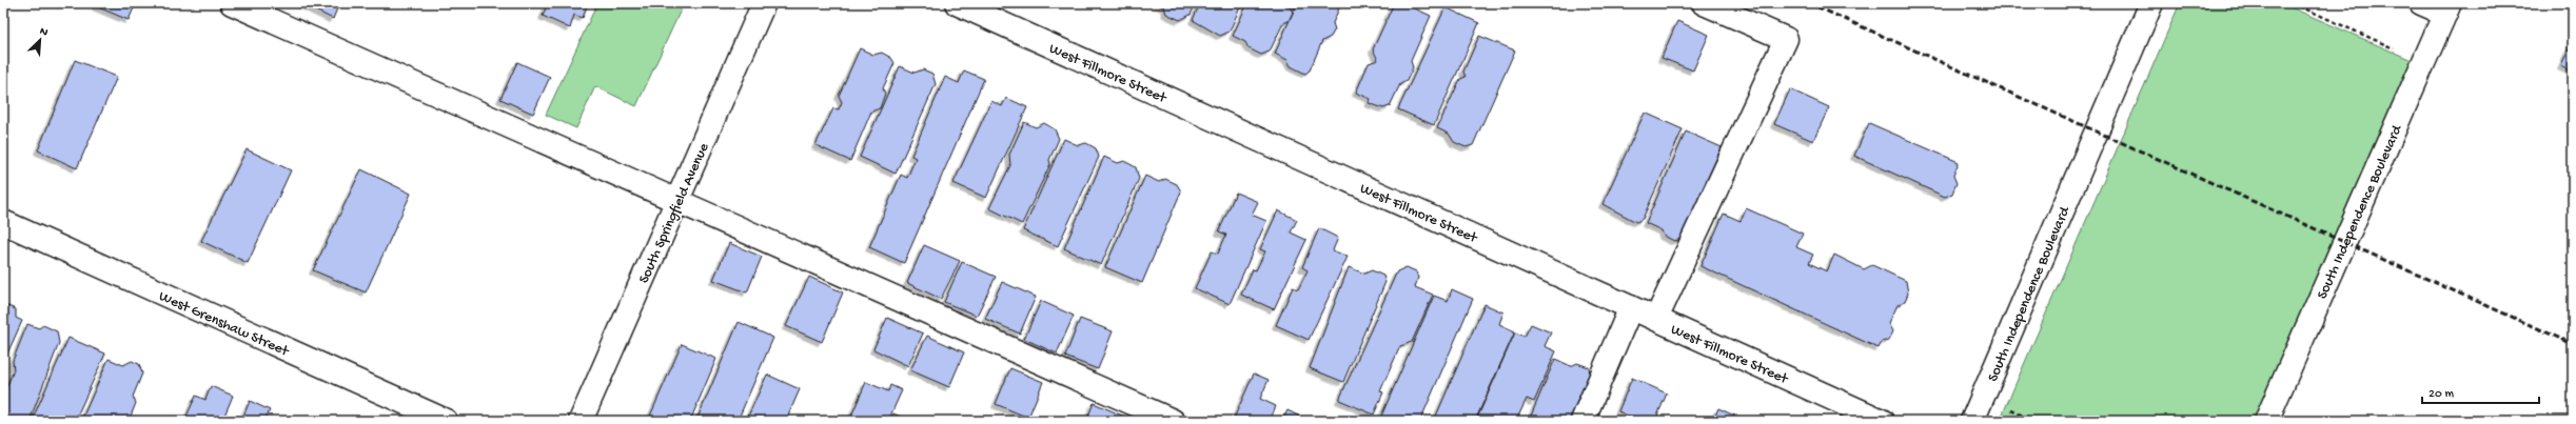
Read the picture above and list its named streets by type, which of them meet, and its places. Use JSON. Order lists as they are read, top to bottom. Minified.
{"streets":{"street":["West Fillmore Street","South Independence Boulevard","South Springfield Avenue","West Grenshaw Street"]},"scale_bar":"20 m","north":"top right"}
